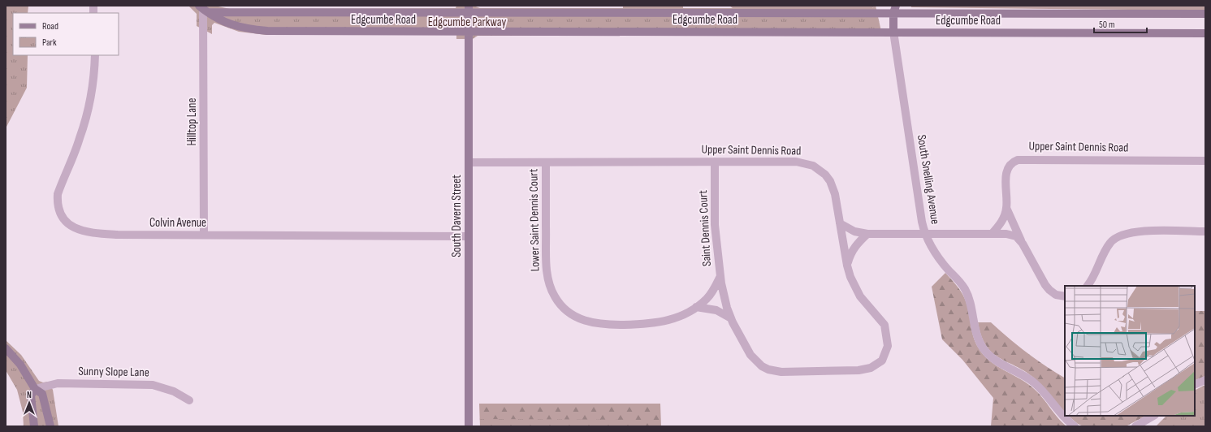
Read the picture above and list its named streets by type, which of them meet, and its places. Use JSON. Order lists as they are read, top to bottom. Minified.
{"streets":{"street":["Edgcumbe Road","Hilltop Lane","Upper Saint Dennis Road","South Snelling Avenue","South Davern Street","Lower Saint Dennis Court","Colvin Avenue","Saint Dennis Court","Sunny Slope Lane"]},"crossings":[["Edgcumbe Road","Hilltop Lane"],["Edgcumbe Road","South Snelling Avenue"],["Edgcumbe Road","South Davern Street"],["Hilltop Lane","Colvin Avenue"],["Upper Saint Dennis Road","South Davern Street"],["Upper Saint Dennis Road","Lower Saint Dennis Court"],["Upper Saint Dennis Road","Saint Dennis Court"],["South Davern Street","Colvin Avenue"],["Lower Saint Dennis Court","Saint Dennis Court"]],"parks":["Edgcumbe Parkway"],"legend":["Road","Park"],"scale_bar":"50 m","north":"top"}
